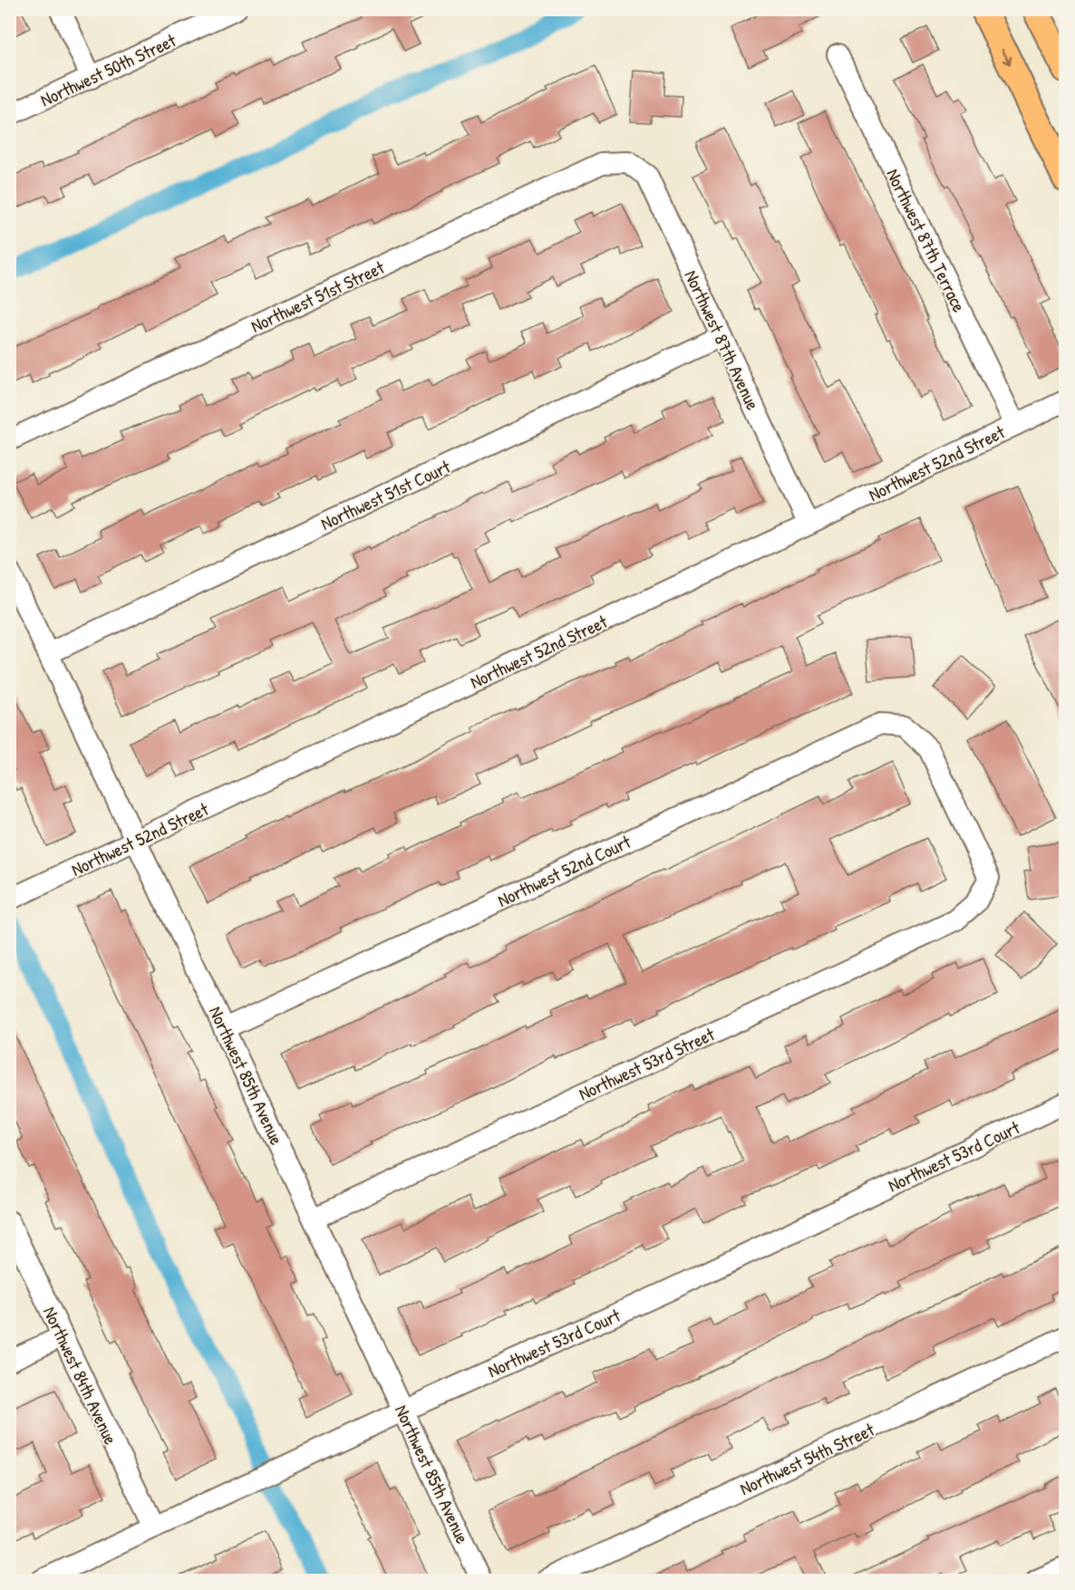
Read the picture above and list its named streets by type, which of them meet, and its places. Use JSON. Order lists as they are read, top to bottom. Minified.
{"streets":{"street":["Northwest 50th Street","Northwest 87th Terrace","Northwest 51st Street","Northwest 87th Avenue","Northwest 52nd Street","Northwest 51st Court","Northwest 52nd Court","Northwest 53rd Street","Northwest 85th Avenue","Northwest 53rd Court","Northwest 84th Avenue","Northwest 54th Street"]},"crossings":[["Northwest 87th Terrace","Northwest 52nd Street"],["Northwest 51st Street","Northwest 87th Avenue"],["Northwest 87th Avenue","Northwest 52nd Street"],["Northwest 87th Avenue","Northwest 51st Court"],["Northwest 52nd Street","Northwest 85th Avenue"],["Northwest 51st Court","Northwest 85th Avenue"],["Northwest 52nd Court","Northwest 53rd Street"],["Northwest 52nd Court","Northwest 85th Avenue"],["Northwest 53rd Street","Northwest 85th Avenue"],["Northwest 85th Avenue","Northwest 53rd Court"],["Northwest 53rd Court","Northwest 84th Avenue"]]}
